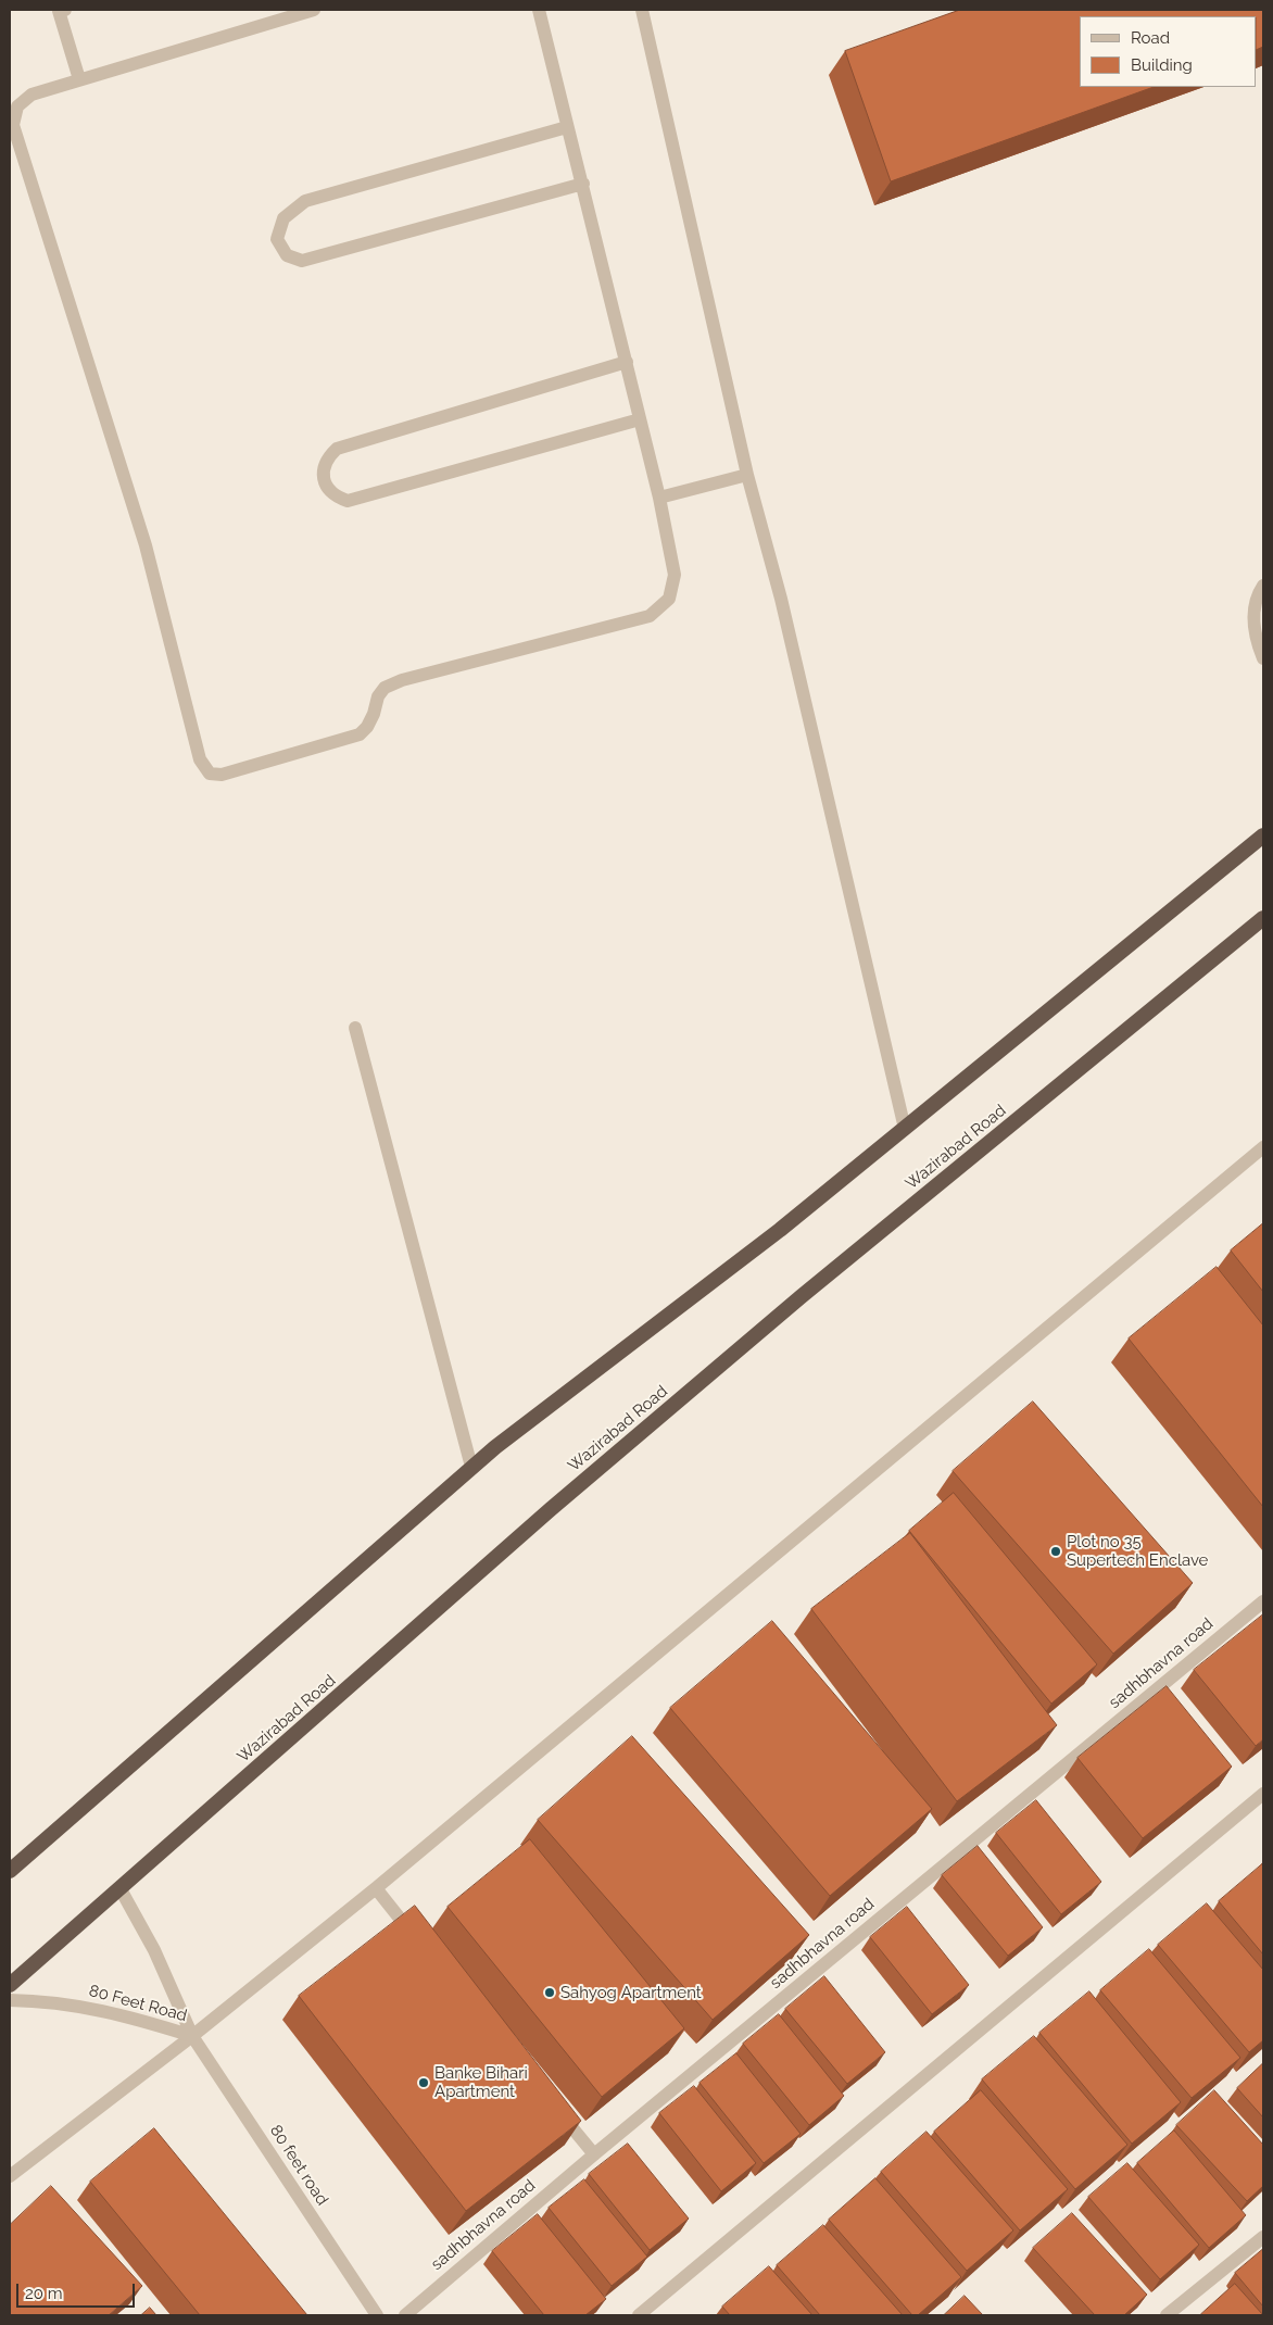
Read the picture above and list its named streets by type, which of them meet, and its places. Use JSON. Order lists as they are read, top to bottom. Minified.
{"streets":{"highway":["Wazirabad Road"],"street":["sadhbhavna road","80 Feet Road","80 feet road"]},"crossings":[["Wazirabad Road","80 Feet Road"],["80 Feet Road","80 feet road"]],"places":["Plot no 35 Supertech Enclave","Sahyog Apartment","Banke Bihari Apartment"],"legend":["Road","Building"],"scale_bar":"20 m"}
